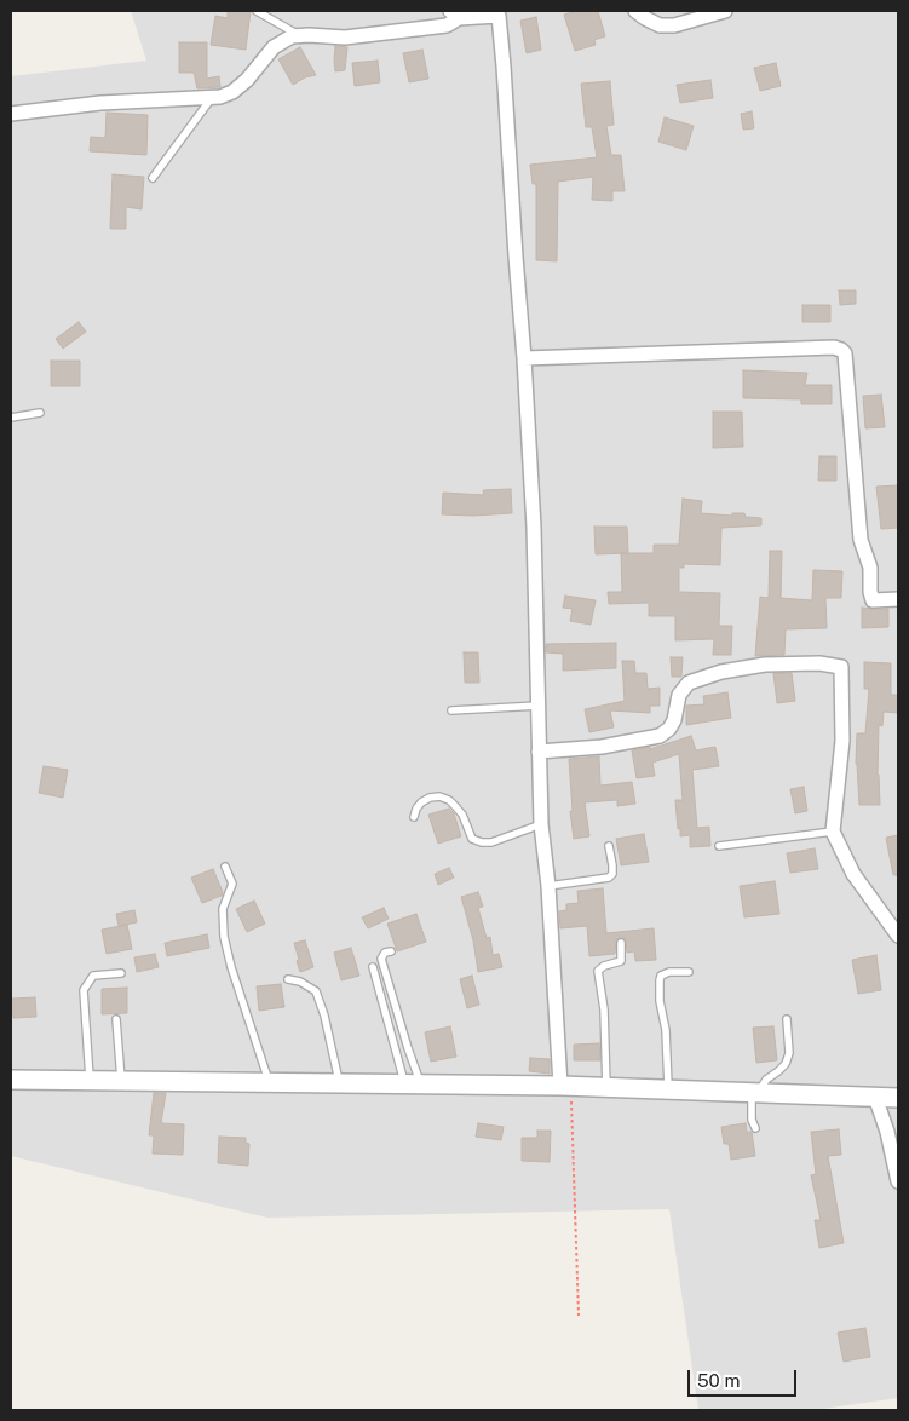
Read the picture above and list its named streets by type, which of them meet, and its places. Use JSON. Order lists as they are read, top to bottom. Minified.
{"scale_bar":"50 m"}
